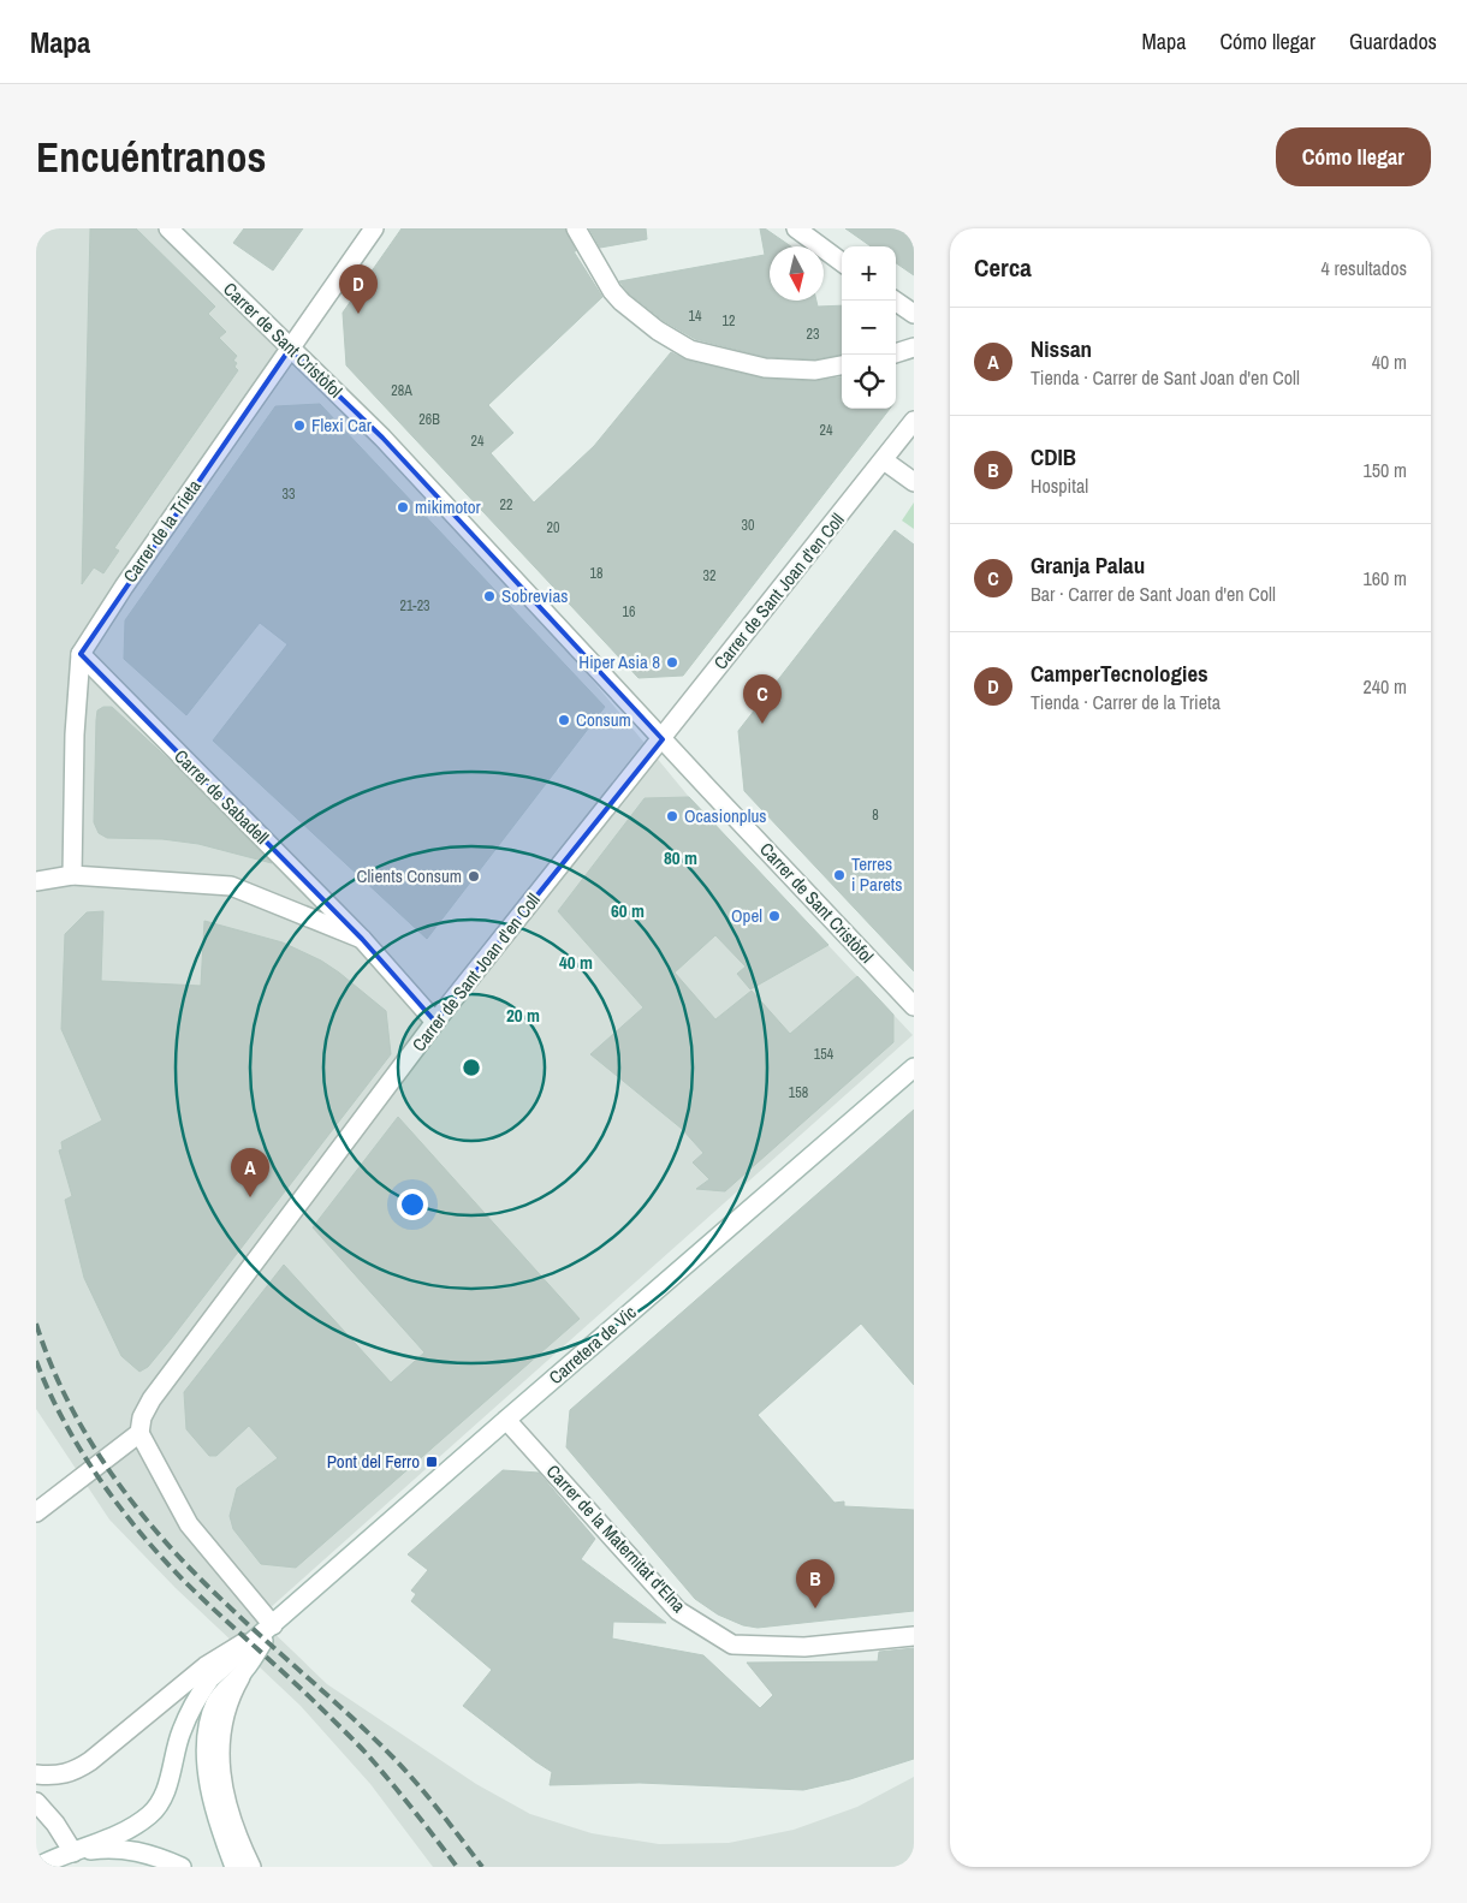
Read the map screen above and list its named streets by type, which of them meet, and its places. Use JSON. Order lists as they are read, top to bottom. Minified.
{"streets":{"street":["Carrer de Sant Cristòfol","Carrer de la Trieta","Carrer de Sant Joan d'en Coll","Carrer de Sabadell","Carretera de Vic","Carrer de la Maternitat d'Elna"]},"crossings":[["Carrer de Sant Cristòfol","Carrer de la Trieta"],["Carrer de Sant Cristòfol","Carrer de Sant Joan d'en Coll"],["Carrer de la Trieta","Carrer de Sabadell"],["Carrer de Sant Joan d'en Coll","Carrer de Sabadell"],["Carretera de Vic","Carrer de la Maternitat d'Elna"]],"places":{"other":["Flexi Car","mikimotor","Sobrevias","Hiper Asia 8","Consum","Ocasionplus","Terres i Parets","Clients Consum","Opel"],"transit":["Pont del Ferro"]},"house_numbers":["14","12","23","28A","26B","24","24","33","22","30","20","18","32","21-23","16","8","154","158"],"north":"bottom","page":{"header":"Mapa","nav":["Mapa","Cómo llegar","Guardados"],"buttons":"Cómo llegar","title":"Encuéntranos","heading":["Cerca","4 resultados"],"map_buttons":["+","−"],"pins":["D","C","A","B"],"list":[{"mark":"A","name":"Nissan","note":"Tienda · Carrer de Sant Joan d'en Coll","value":"40 m"},{"mark":"B","name":"CDIB","note":"Hospital","value":"150 m"},{"mark":"C","name":"Granja Palau","note":"Bar · Carrer de Sant Joan d'en Coll","value":"160 m"},{"mark":"D","name":"CamperTecnologies","note":"Tienda · Carrer de la Trieta","value":"240 m"}]},"rings":["80 m","60 m","40 m","20 m"]}
